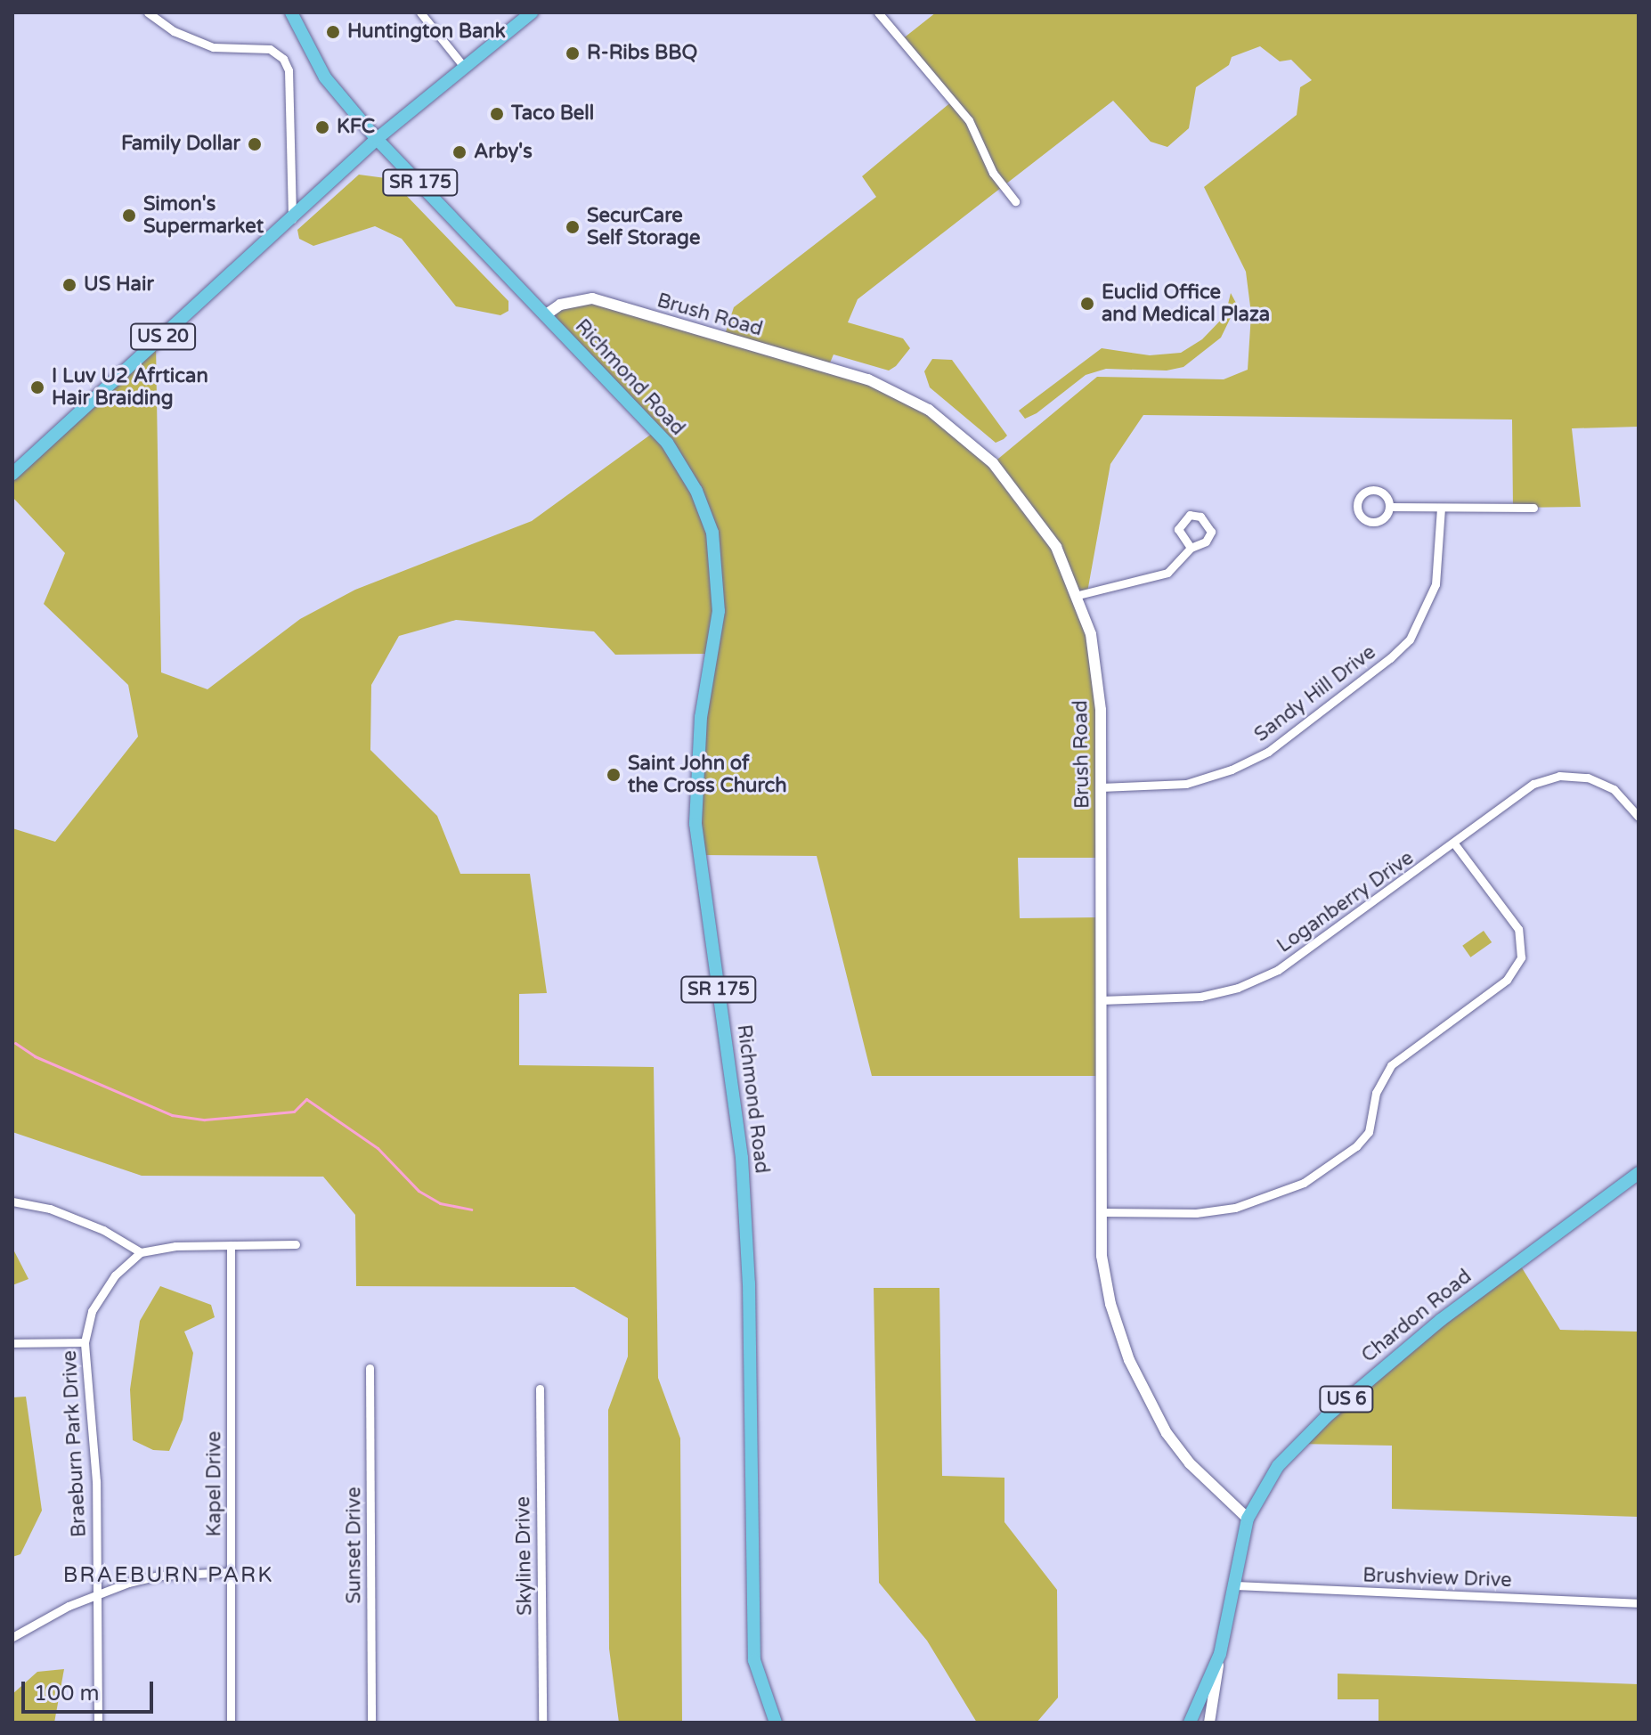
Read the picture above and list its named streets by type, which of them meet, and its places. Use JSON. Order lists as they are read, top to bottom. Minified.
{"streets":{"main road":["SR 175","US 20","Richmond Road","Chardon Road","US 6"],"street":["Brush Road","Sandy Hill Drive","Loganberry Drive","Braeburn Park Drive","Kapel Drive","Sunset Drive","Skyline Drive","Brushview Drive"]},"crossings":[["SR 175","US 20"],["SR 175","Richmond Road"],["Brush Road","Richmond Road"],["Brush Road","Sandy Hill Drive"],["Brush Road","Loganberry Drive"],["Brush Road","Chardon Road"],["US 20","Richmond Road"],["Chardon Road","Brushview Drive"]],"districts":["BRAEBURN PARK"],"places":["Huntington Bank","R-Ribs BBQ","Taco Bell","KFC","Family Dollar","Arby's","Simon's Supermarket","SecurCare Self Storage","US Hair","Euclid Office and Medical Plaza","I Luv U2 Afrtican Hair Braiding","Saint John of the Cross Church"],"scale_bar":"100 m"}
